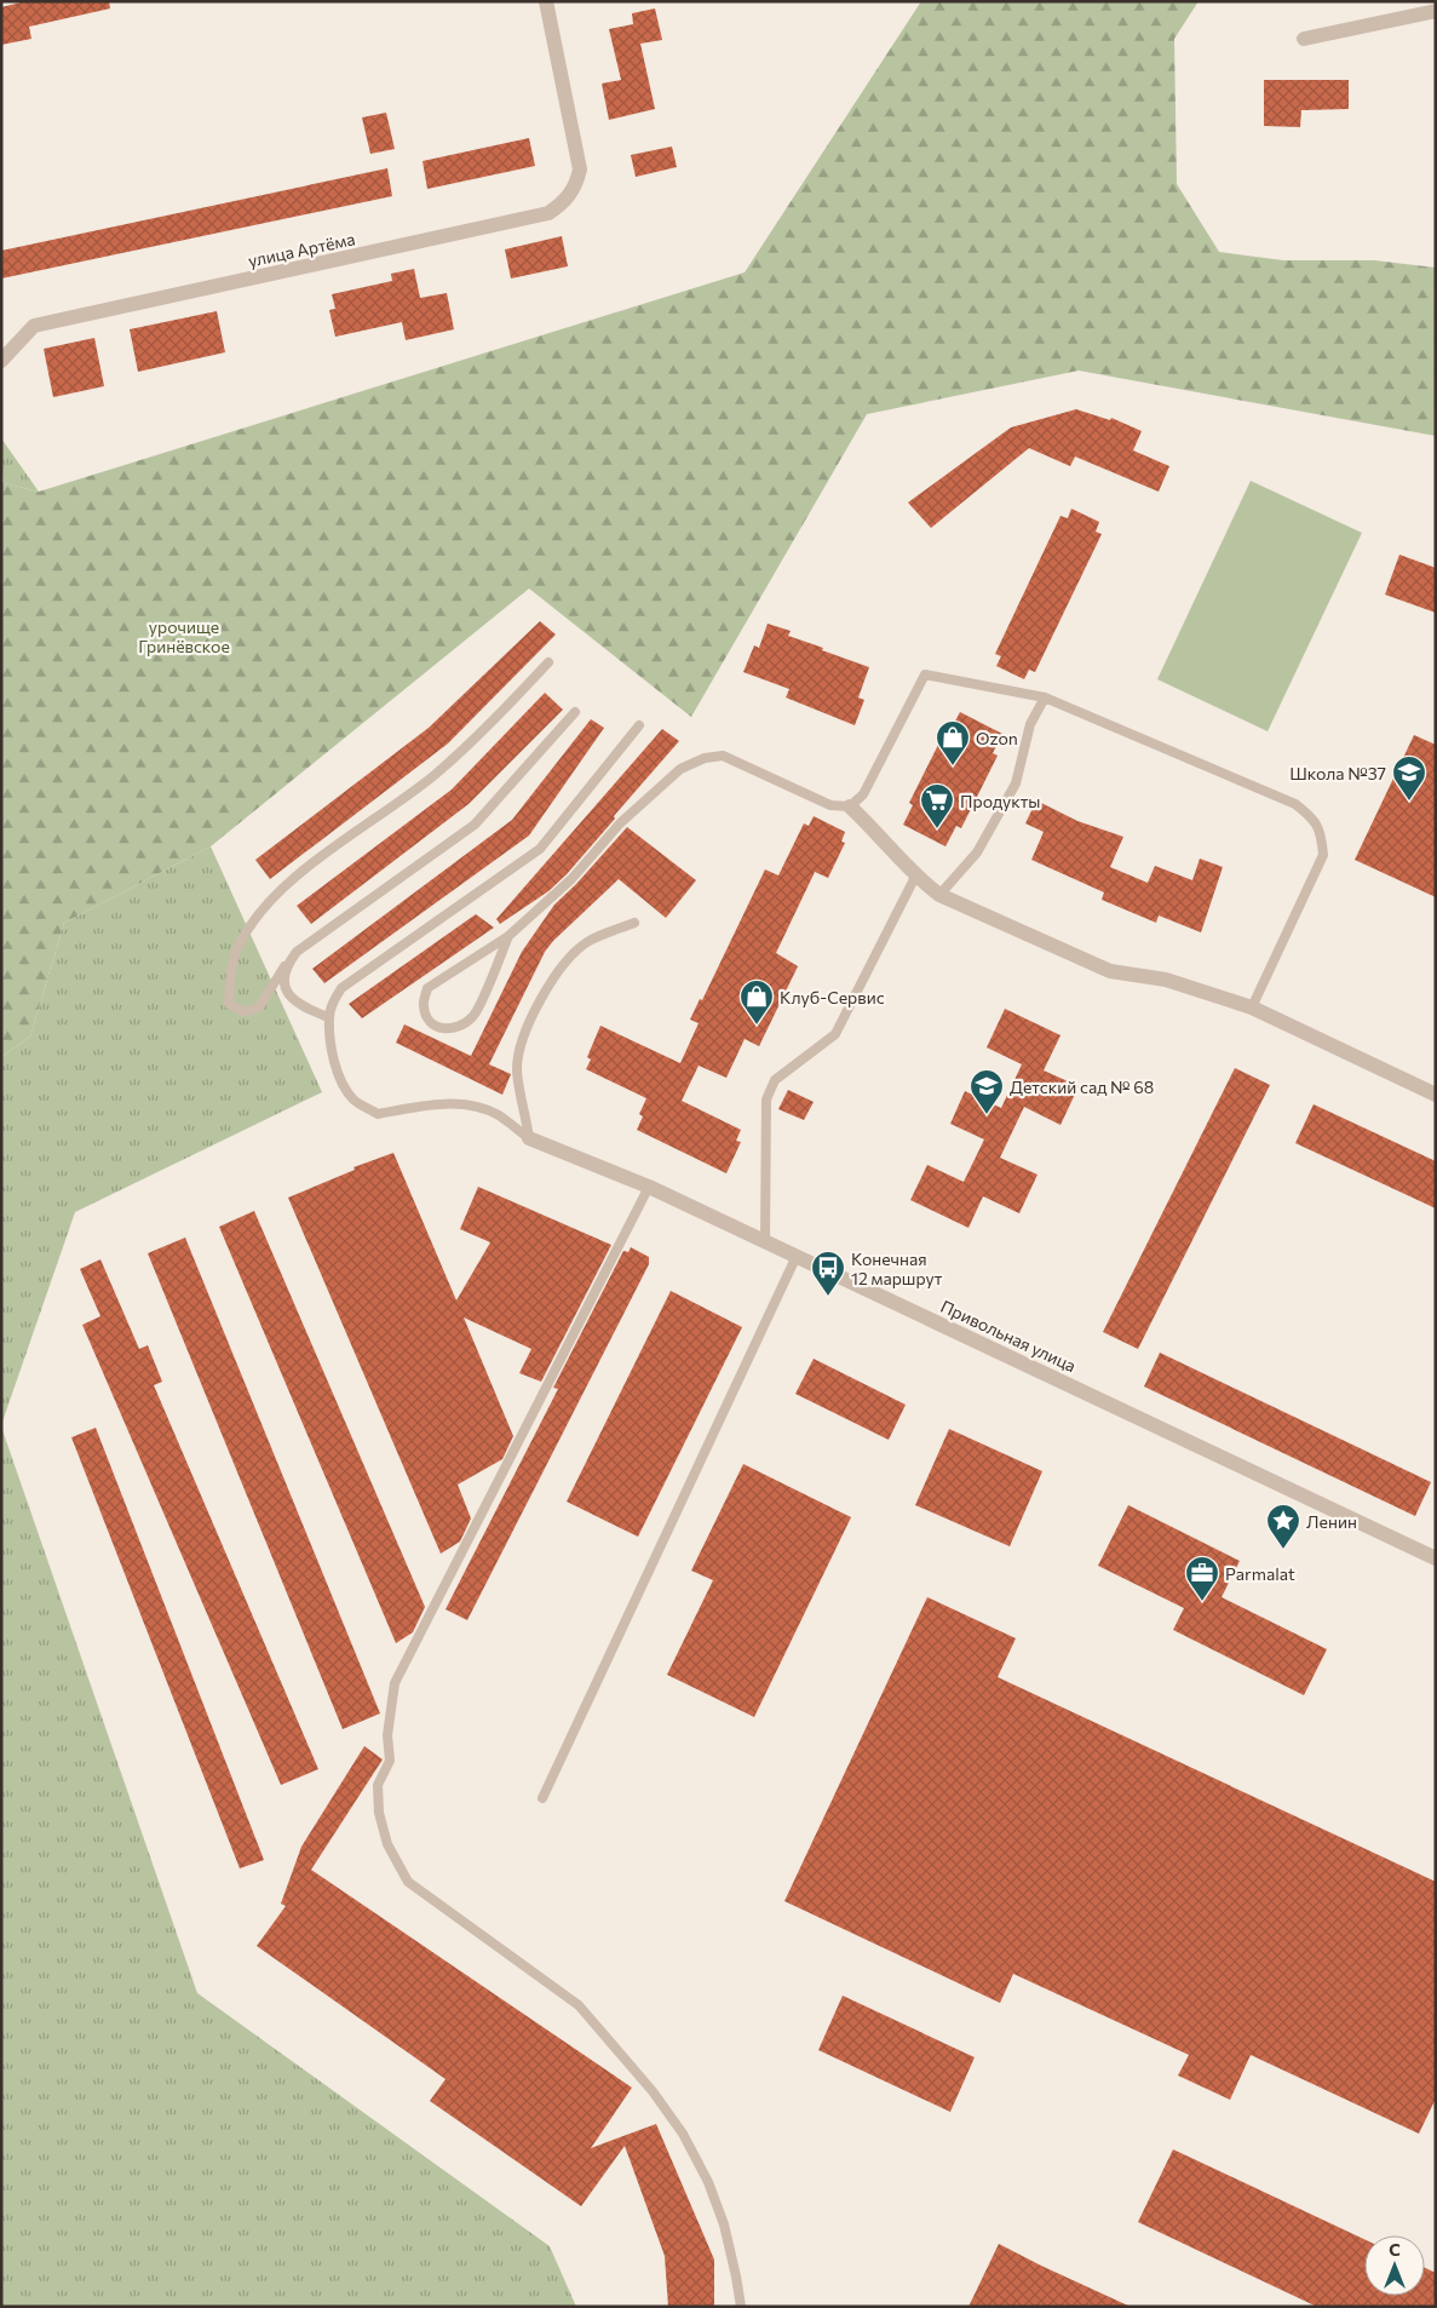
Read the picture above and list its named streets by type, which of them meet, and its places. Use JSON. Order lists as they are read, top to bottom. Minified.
{"streets":{"street":["улица Артёма","Привольная улица"]},"parks":["урочище Гринёвское"],"places":{"shop":["Ozon","Клуб-Сервис"],"school or university":["Школа №37","Детский сад № 68"],"supermarket":["Продукты"],"bus stop":["Конечная 12 маршрут"],"place":["Ленин"],"office":["Parmalat"]},"north":"top"}
